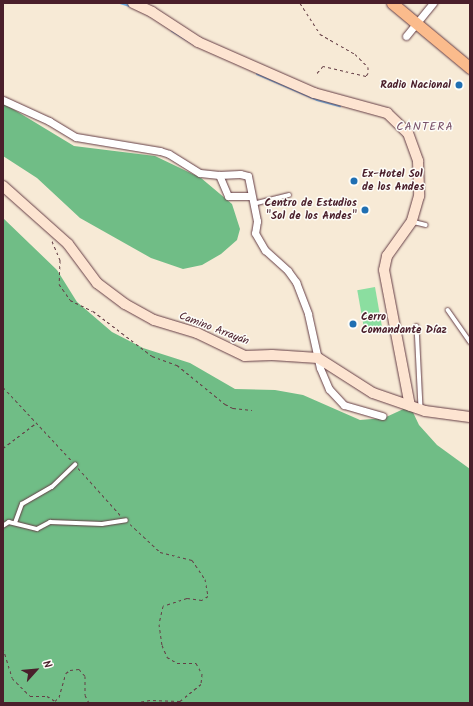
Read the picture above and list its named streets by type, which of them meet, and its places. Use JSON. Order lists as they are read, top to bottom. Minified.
{"streets":{"street":["Camino Arrayán"]},"districts":["CANTERA"],"places":["Radio Nacional","Ex-Hotel Sol de los Andes","Centro de Estudios \"Sol de los Andes\"","Cerro Comandante Díaz"],"north":"top right"}
